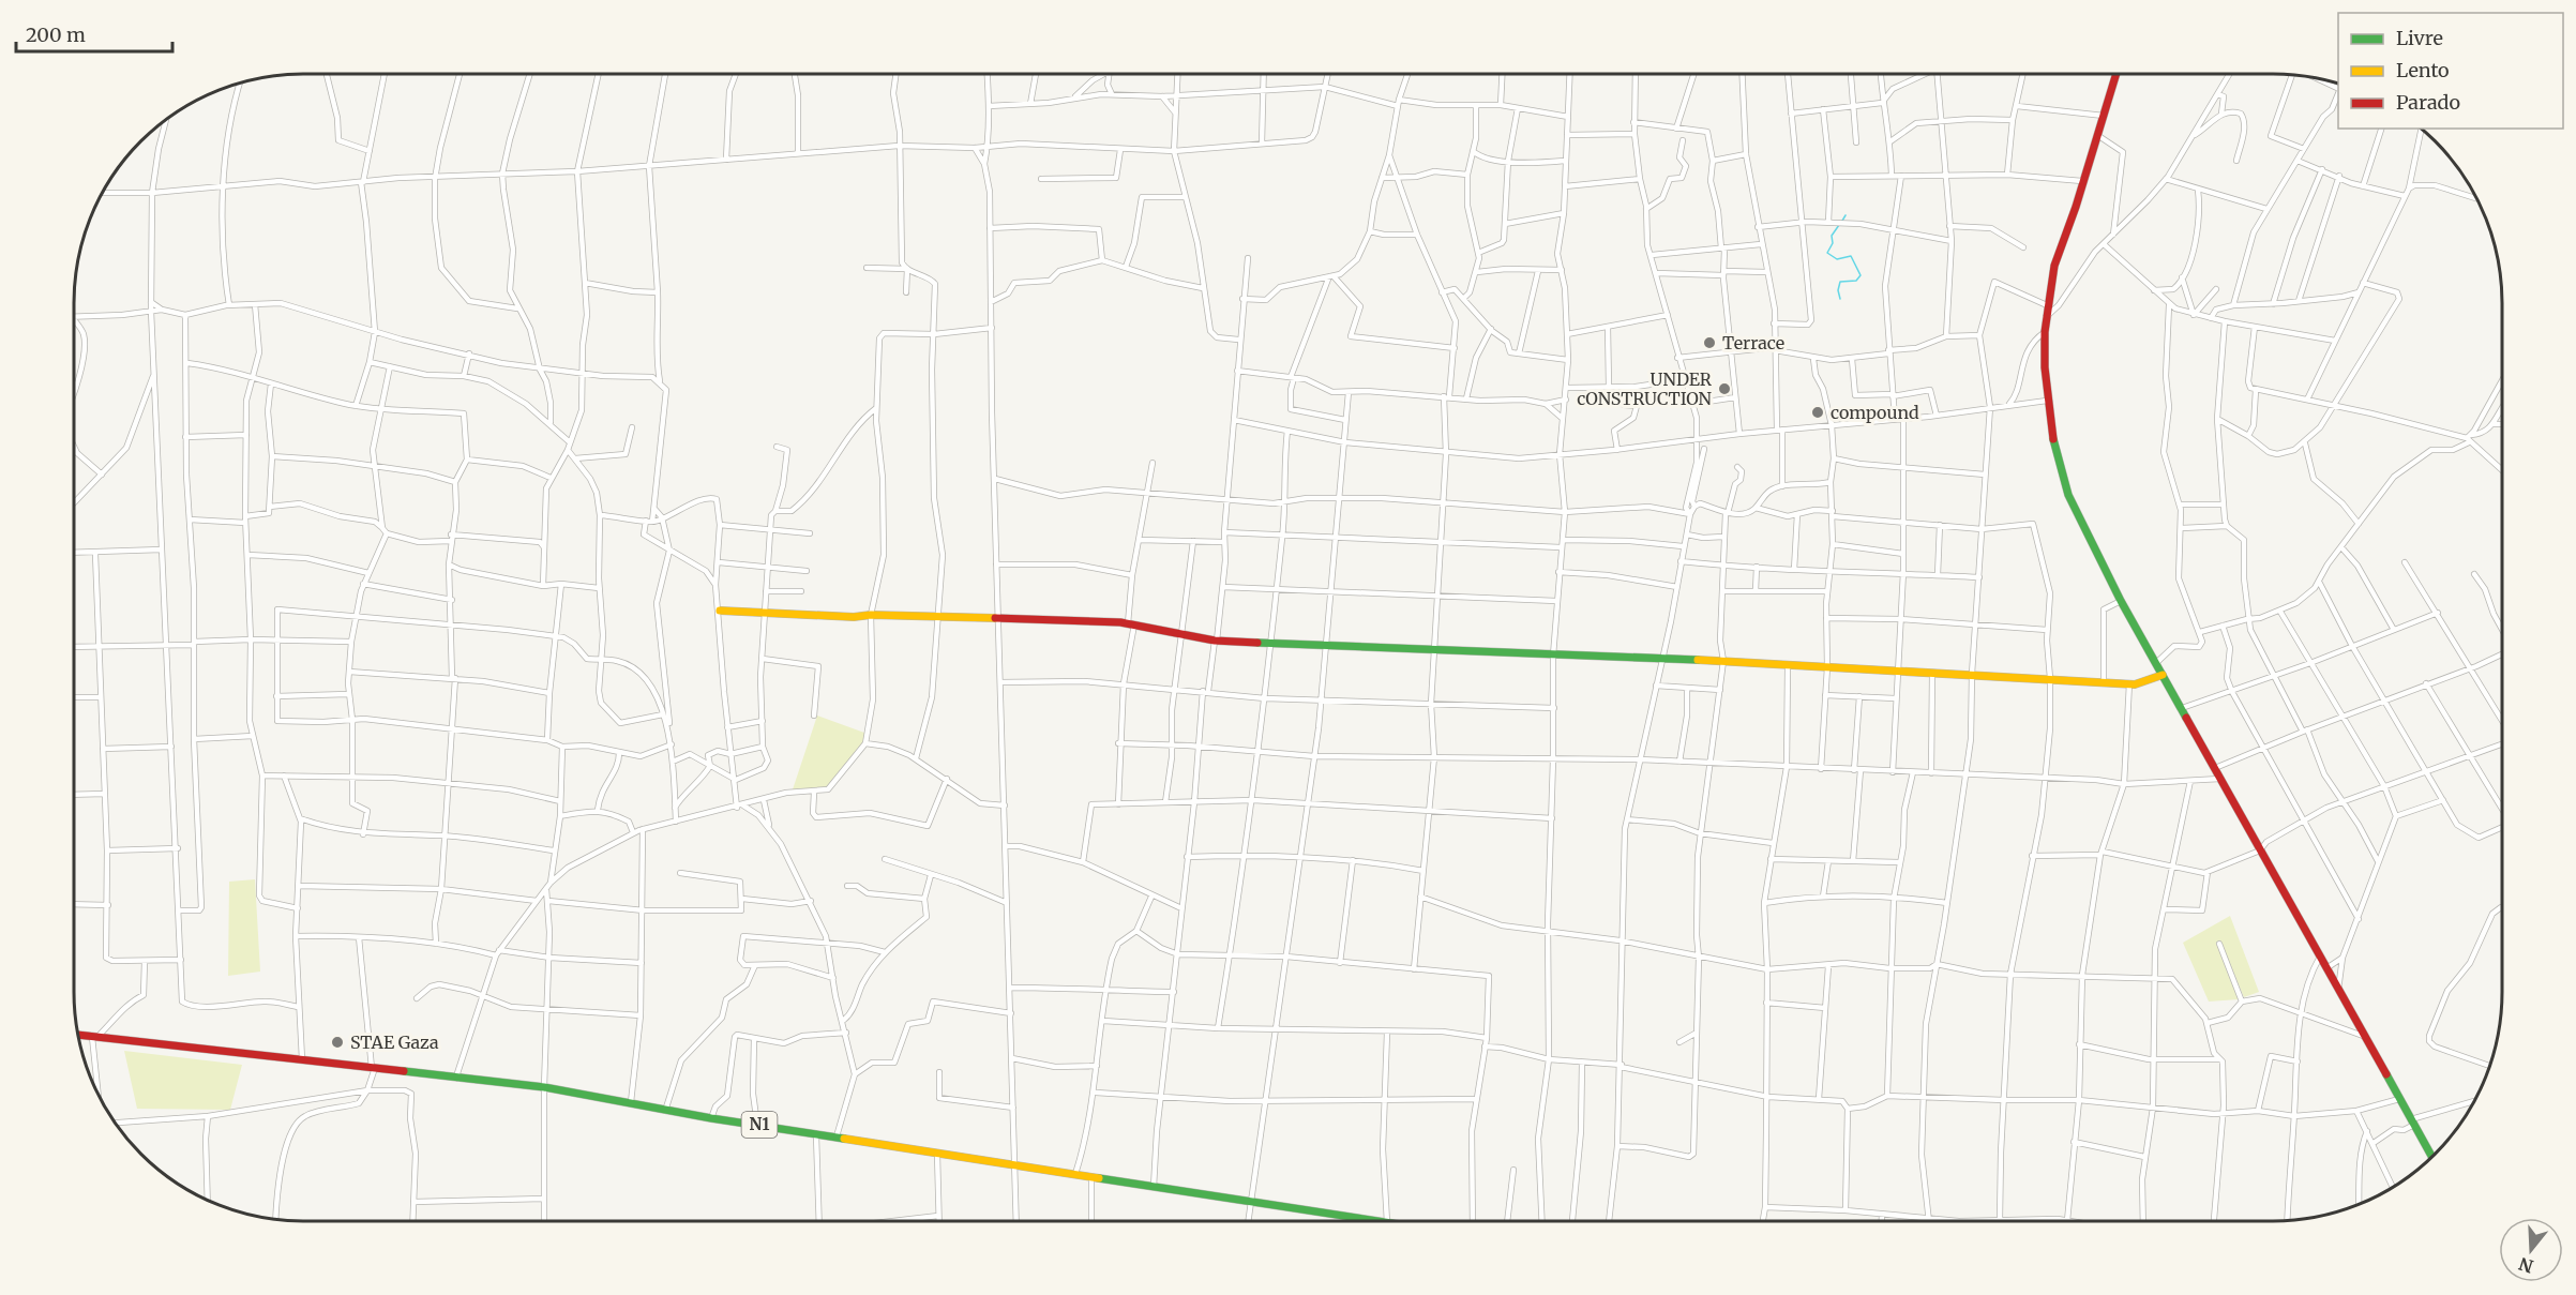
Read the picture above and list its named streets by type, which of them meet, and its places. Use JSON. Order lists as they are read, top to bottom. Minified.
{"streets":{"main road":["N1"]},"places":["Terrace","UNDER cONSTRUCTION","compound","STAE Gaza"],"legend":["Livre","Lento","Parado"],"scale_bar":"200 m","north":"bottom"}
